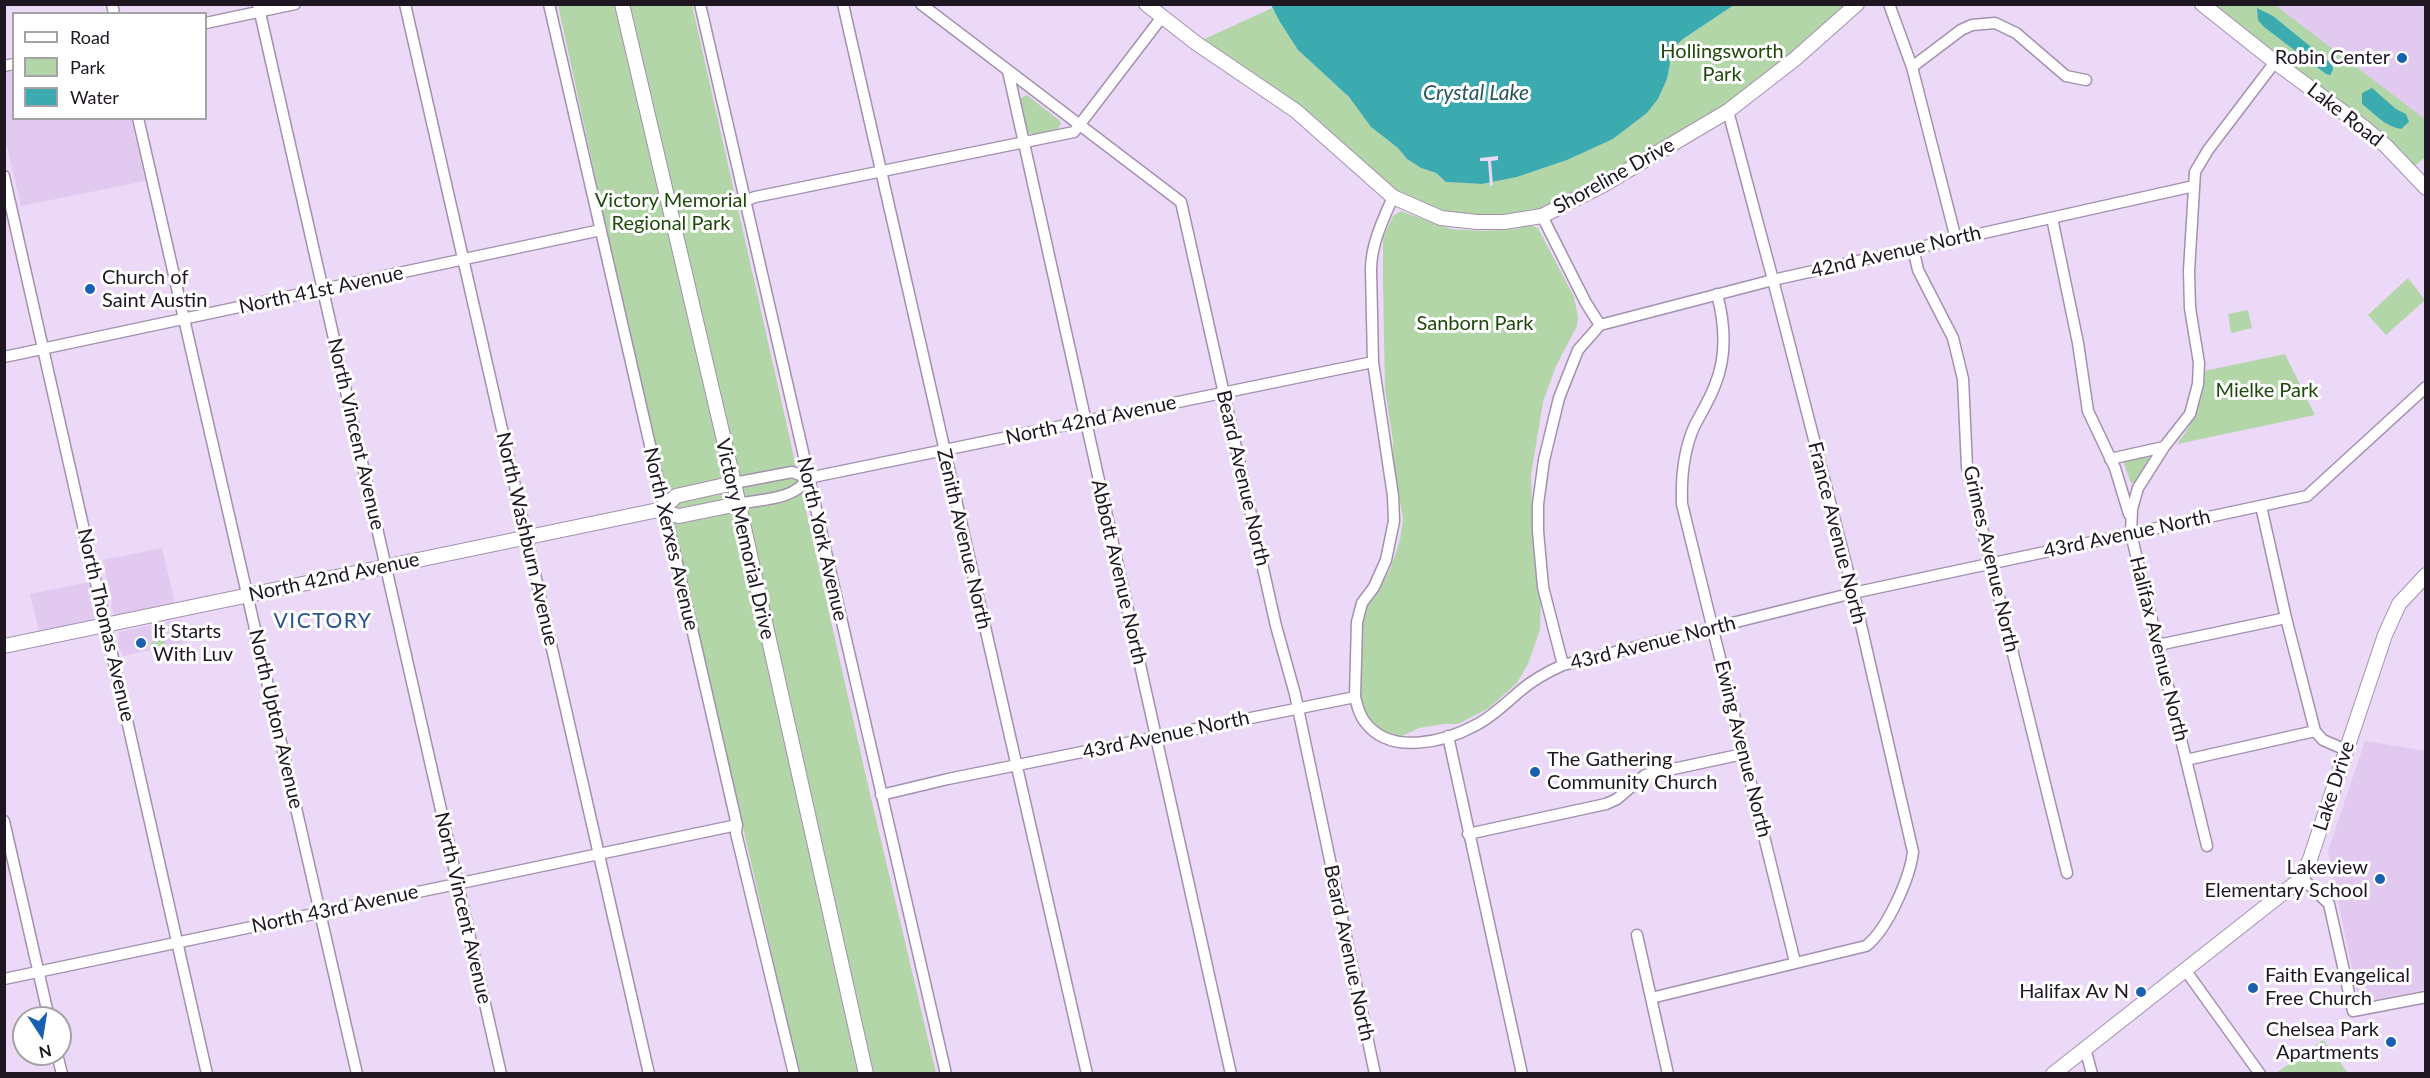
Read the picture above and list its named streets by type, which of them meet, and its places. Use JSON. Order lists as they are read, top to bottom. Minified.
{"streets":{"street":["Lake Road","Shoreline Drive","42nd Avenue North","North 41st Avenue","North 42nd Avenue","North Vincent Avenue","Beard Avenue North","France Avenue North","43rd Avenue North","North Washburn Avenue","North Xerxes Avenue","Victory Memorial Drive","North York Avenue","Zenith Avenue North","Grimes Avenue North","Abbott Avenue North","North Thomas Avenue","Halifax Avenue North","North Upton Avenue","Ewing Avenue North","Lake Drive","North 43rd Avenue"]},"crossings":[["Lake Road","Halifax Avenue North"],["Shoreline Drive","France Avenue North"],["42nd Avenue North","France Avenue North"],["42nd Avenue North","Grimes Avenue North"],["42nd Avenue North","Halifax Avenue North"],["42nd Avenue North","Ewing Avenue North"],["North 41st Avenue","North Vincent Avenue"],["North 41st Avenue","North Washburn Avenue"],["North 41st Avenue","North Xerxes Avenue"],["North 41st Avenue","North Thomas Avenue"],["North 41st Avenue","North Upton Avenue"],["North 42nd Avenue","North Vincent Avenue"],["North 42nd Avenue","Beard Avenue North"],["North 42nd Avenue","North Washburn Avenue"],["North 42nd Avenue","North Xerxes Avenue"],["North 42nd Avenue","Victory Memorial Drive"],["North 42nd Avenue","North York Avenue"],["North 42nd Avenue","Zenith Avenue North"],["North 42nd Avenue","Abbott Avenue North"],["North 42nd Avenue","North Thomas Avenue"],["North 42nd Avenue","North Upton Avenue"],["North Vincent Avenue","North 43rd Avenue"],["Beard Avenue North","43rd Avenue North"],["Beard Avenue North","Abbott Avenue North"],["France Avenue North","43rd Avenue North"],["France Avenue North","Ewing Avenue North"],["43rd Avenue North","North York Avenue"],["43rd Avenue North","Zenith Avenue North"],["43rd Avenue North","Grimes Avenue North"],["43rd Avenue North","Abbott Avenue North"],["43rd Avenue North","Halifax Avenue North"],["43rd Avenue North","Ewing Avenue North"],["North Washburn Avenue","North 43rd Avenue"],["North Xerxes Avenue","North 43rd Avenue"],["North Thomas Avenue","North 43rd Avenue"],["North Upton Avenue","North 43rd Avenue"]],"districts":["VICTORY"],"water":["Crystal Lake"],"parks":["Hollingsworth Park","Victory Memorial Regional Park","Sanborn Park","Mielke Park"],"places":["Robin Center","Church of Saint Austin","It Starts With Luv","The Gathering Community Church","Lakeview Elementary School","Faith Evangelical Free Church","Halifax Av N","Chelsea Park Apartments"],"legend":["Road","Park","Water"],"north":"bottom"}
